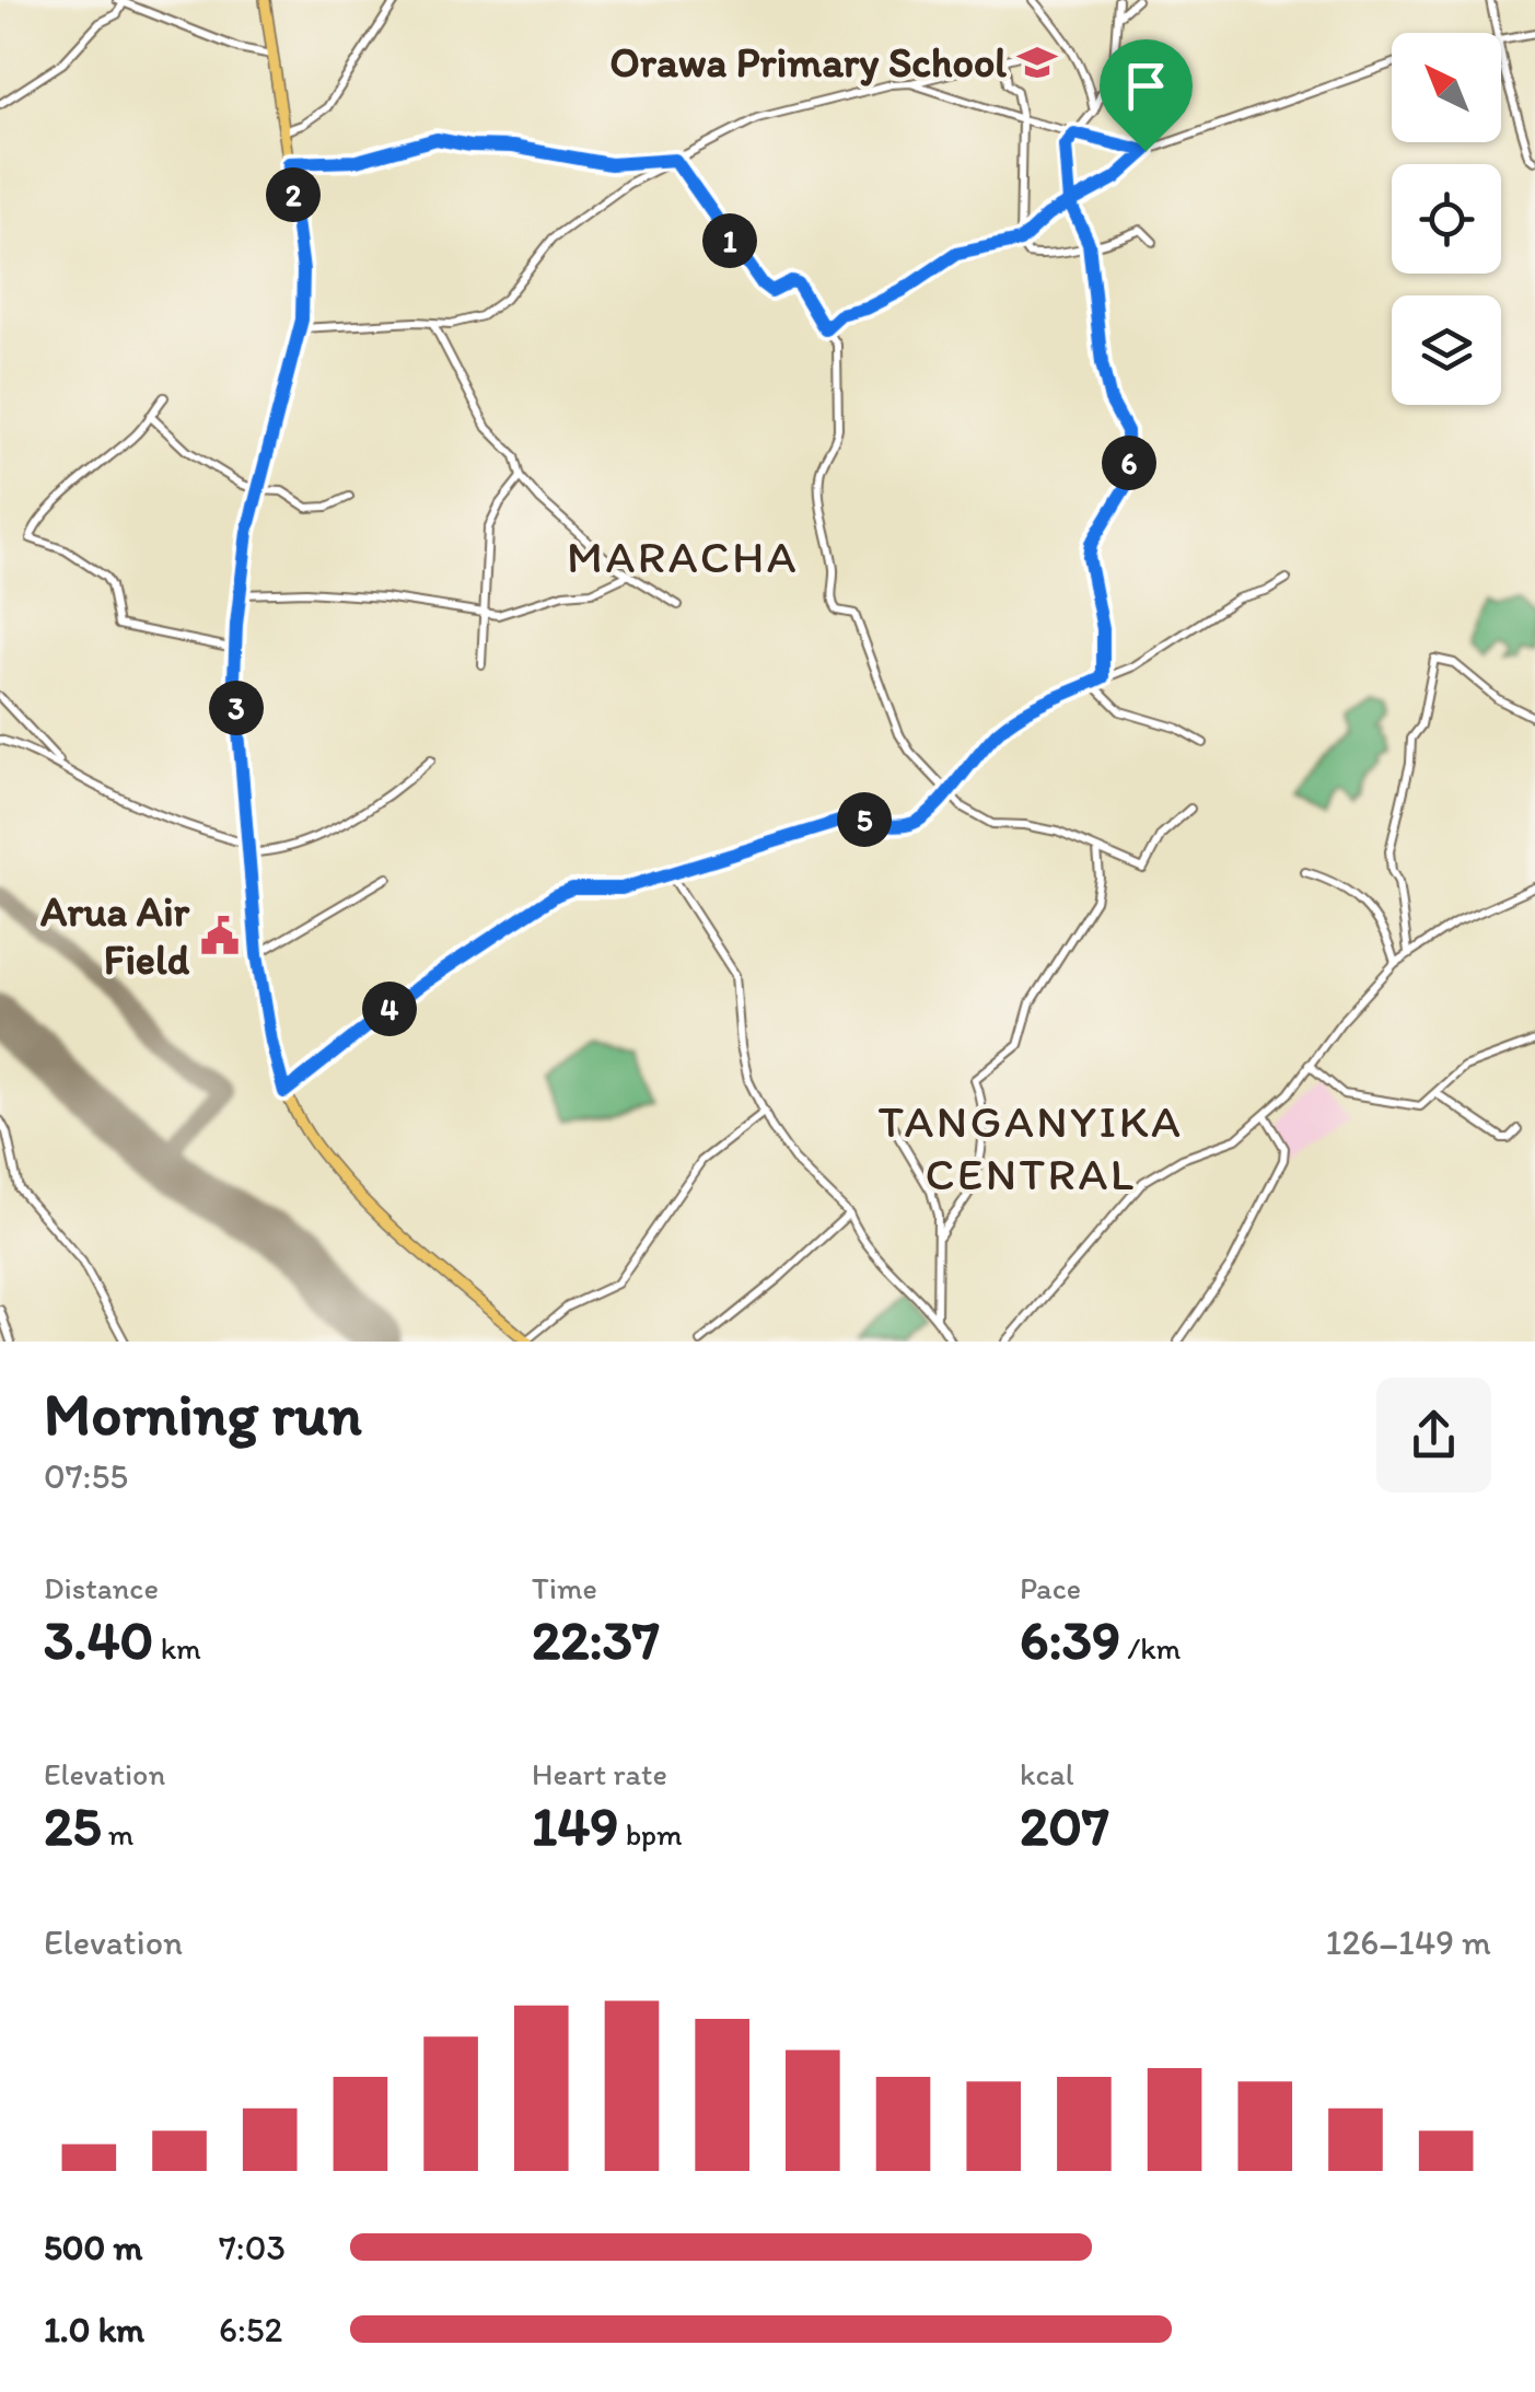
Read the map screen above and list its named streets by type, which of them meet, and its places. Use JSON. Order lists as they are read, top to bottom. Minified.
{"districts":["MARACHA","TANGANYIKA CENTRAL"],"places":{"school or university":["Orawa Primary School"],"public building":["Arua Air Field"]},"north":"top left","page":{"pins":["2","1","6","3","5","4"],"heading":["Morning run","07:55"],"stats":[["Distance","3.40 km"],["Time","22:37"],["Pace","6:39 /km"],["Elevation","25 m"],["Heart rate","149 bpm"],["kcal","207"]],"chart":["Elevation","126–149 m"],"list":[{"name":"500 m","note":"7:03"},{"name":"1.0 km","note":"6:52"}]}}
